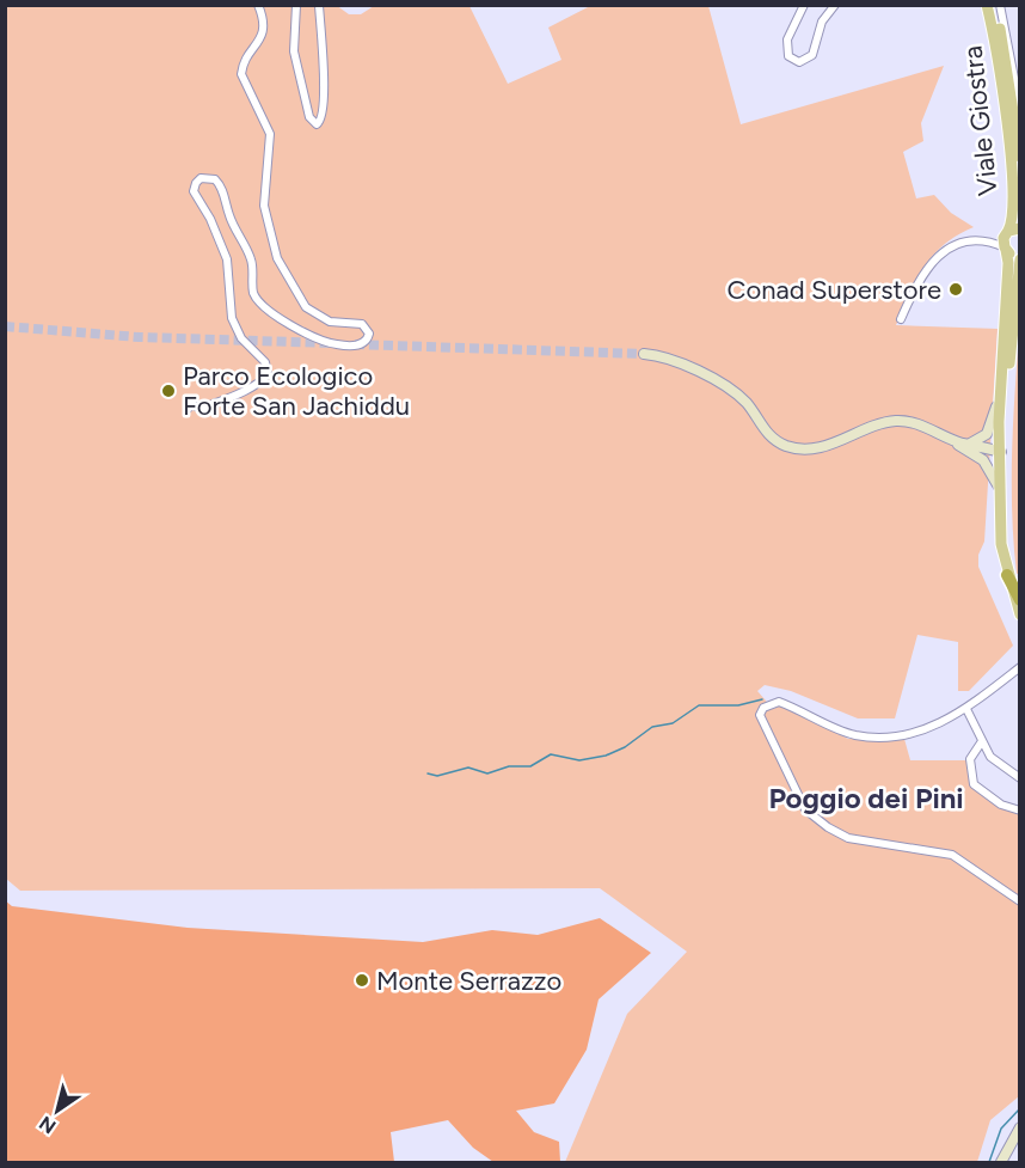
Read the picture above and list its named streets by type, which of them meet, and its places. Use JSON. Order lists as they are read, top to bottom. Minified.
{"streets":{"main road":["Viale Giostra"]},"districts":["Poggio dei Pini"],"places":["Conad Superstore","Parco Ecologico Forte San Jachiddu","Monte Serrazzo"],"north":"bottom left"}
